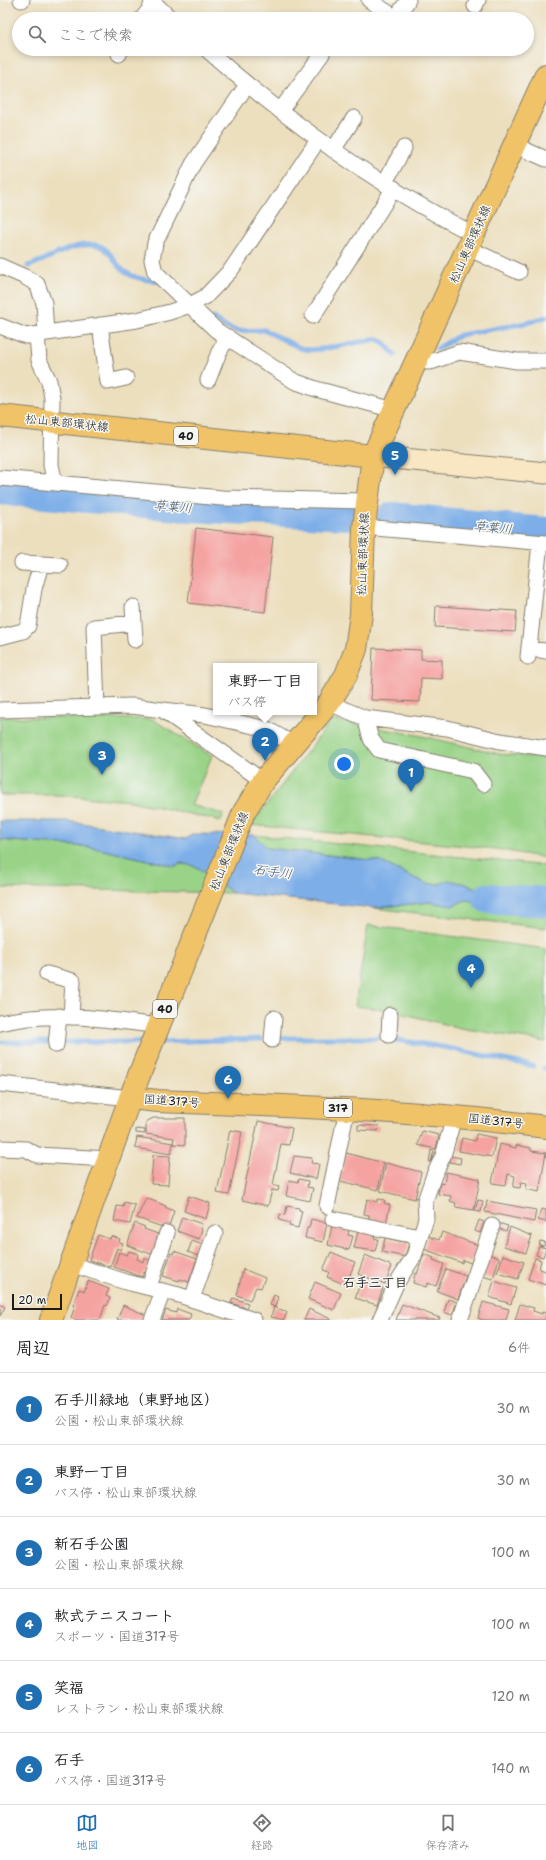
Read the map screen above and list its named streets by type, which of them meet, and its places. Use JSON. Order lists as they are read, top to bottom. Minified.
{"streets":{"main road":["松山東部環状線","40","国道317号","317"]},"crossings":[["松山東部環状線","国道317号"]],"districts":["石手三丁目"],"water":["草葉川","石手川"],"scale_bar":"20 m","page":{"search":"ここで検索","pins":["5","2","3","1","4","6"],"popup":["東野一丁目","バス停"],"scale":"20 m","heading":["周辺","6件"],"list":[{"mark":"1","name":"石手川緑地（東野地区）","note":"公園 · 松山東部環状線","value":"30 m"},{"mark":"2","name":"東野一丁目","note":"バス停 · 松山東部環状線","value":"30 m"},{"mark":"3","name":"新石手公園","note":"公園 · 松山東部環状線","value":"100 m"},{"mark":"4","name":"軟式テニスコート","note":"スポーツ · 国道317号","value":"100 m"},{"mark":"5","name":"笑福","note":"レストラン · 松山東部環状線","value":"120 m"},{"mark":"6","name":"石手","note":"バス停 · 国道317号","value":"140 m"}],"nav":["地図","経路","保存済み"]}}
